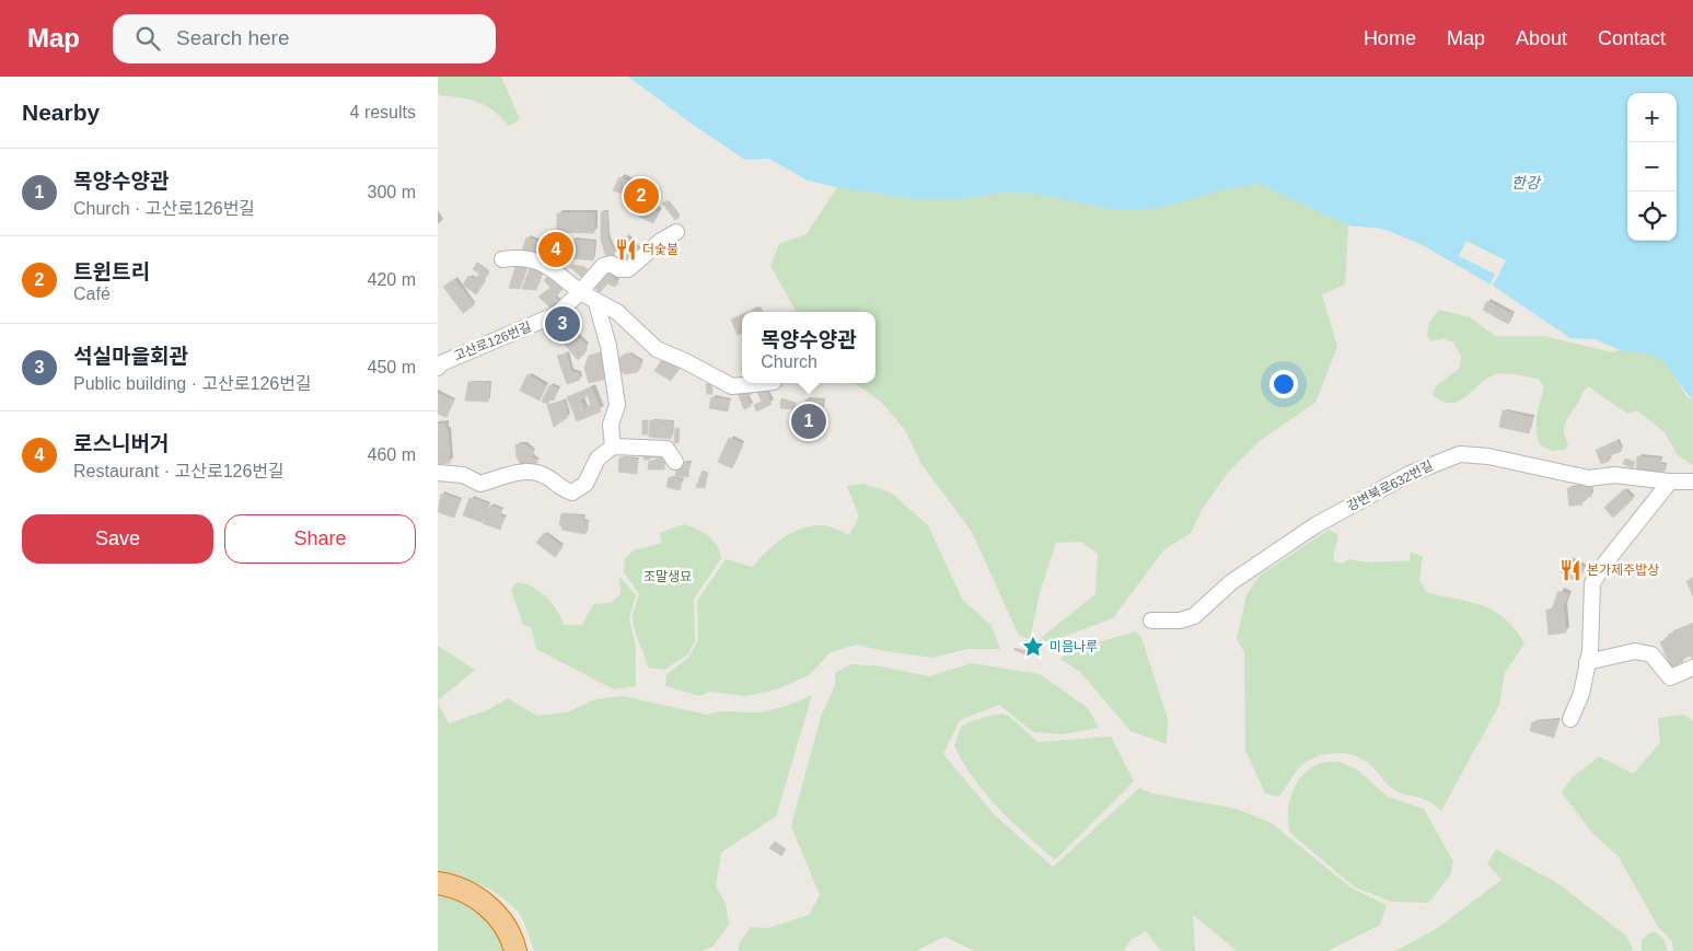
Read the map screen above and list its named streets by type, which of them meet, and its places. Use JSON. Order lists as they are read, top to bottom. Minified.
{"streets":{"street":["고산로126번길","강변북로632번길"]},"water":["한강"],"parks":["조말생묘"],"places":{"restaurant":["더숯불","본가제주밥상"],"place":["미음나루"]},"page":{"header":"Map","search":"Search here","nav":["Home","Map","About","Contact"],"heading":["Nearby","4 results"],"map_buttons":["+","−"],"list":[{"mark":"1","name":"목양수양관","note":"Church · 고산로126번길","value":"300 m"},{"mark":"2","name":"트윈트리","note":"Café","value":"420 m"},{"mark":"3","name":"석실마을회관","note":"Public building · 고산로126번길","value":"450 m"},{"mark":"4","name":"로스니버거","note":"Restaurant · 고산로126번길","value":"460 m"}],"pins":["2","4","3","1"],"popup":["목양수양관","Church"],"buttons":["Save","Share"]}}
